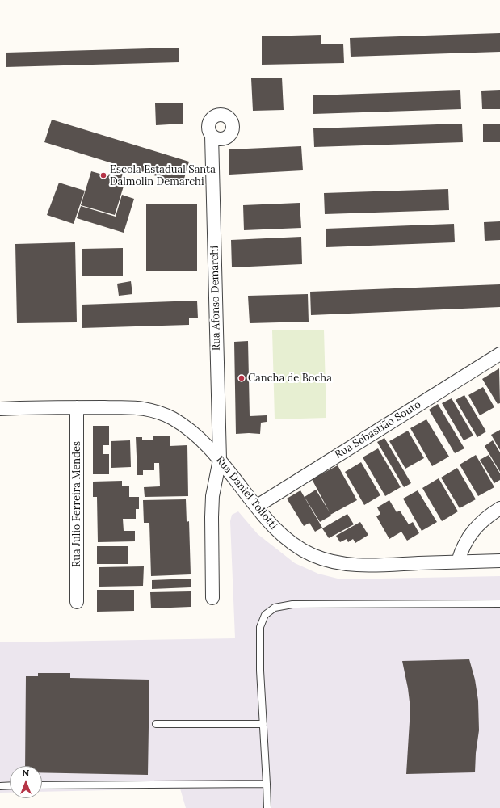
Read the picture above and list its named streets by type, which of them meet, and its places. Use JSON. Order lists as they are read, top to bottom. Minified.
{"streets":{"street":["Rua Afonso Demarchi","Rua Sebastião Souto","Rua Daniel Tollotti","Rua Julio Ferreira Mendes"]},"crossings":[["Rua Afonso Demarchi","Rua Daniel Tollotti"],["Rua Sebastião Souto","Rua Daniel Tollotti"],["Rua Daniel Tollotti","Rua Julio Ferreira Mendes"]],"places":["Escola Estadual Santa Dalmolin Demarchi","Cancha de Bocha"],"north":"top"}
